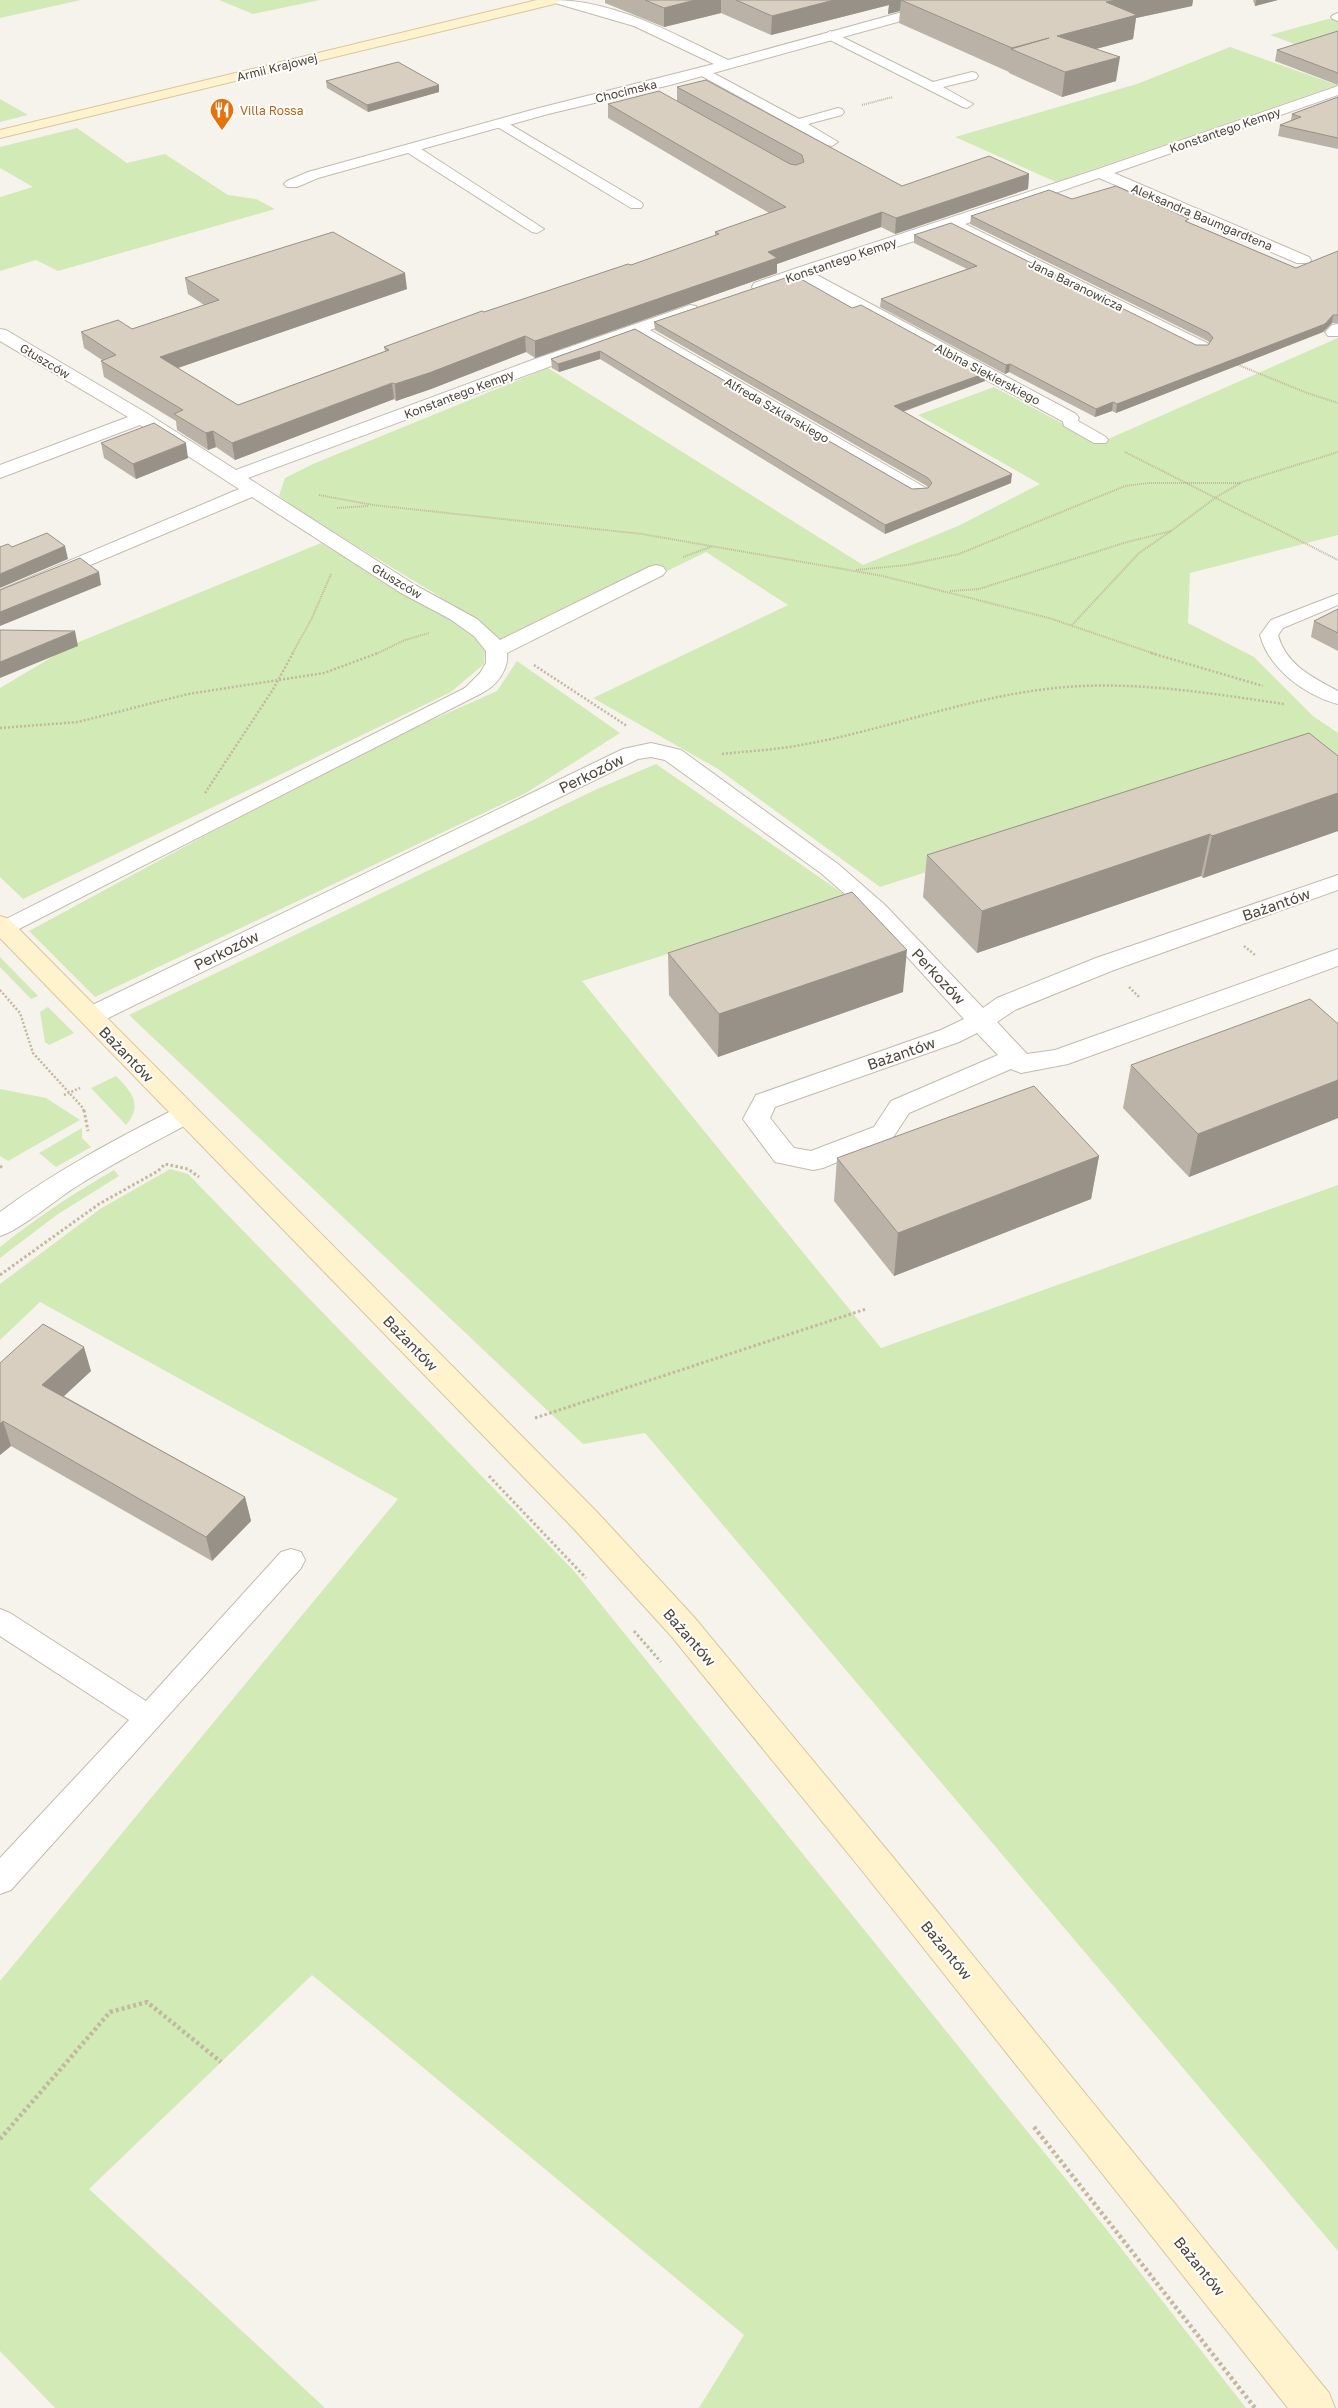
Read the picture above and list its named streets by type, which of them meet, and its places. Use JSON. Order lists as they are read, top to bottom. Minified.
{"streets":{"street":["Armii Krajowej","Chocimska","Konstantego Kempy","Aleksandra Baumgardtena","Jana Baranowicza","Głuszców","Albina Siekierskiego","Alfreda Szklarskiego","Perkozów","Bażantów"]},"crossings":[["Konstantego Kempy","Aleksandra Baumgardtena"],["Konstantego Kempy","Jana Baranowicza"],["Konstantego Kempy","Głuszców"],["Konstantego Kempy","Albina Siekierskiego"],["Konstantego Kempy","Alfreda Szklarskiego"],["Perkozów","Bażantów"]],"places":{"restaurant":["Villa Rossa"]}}
